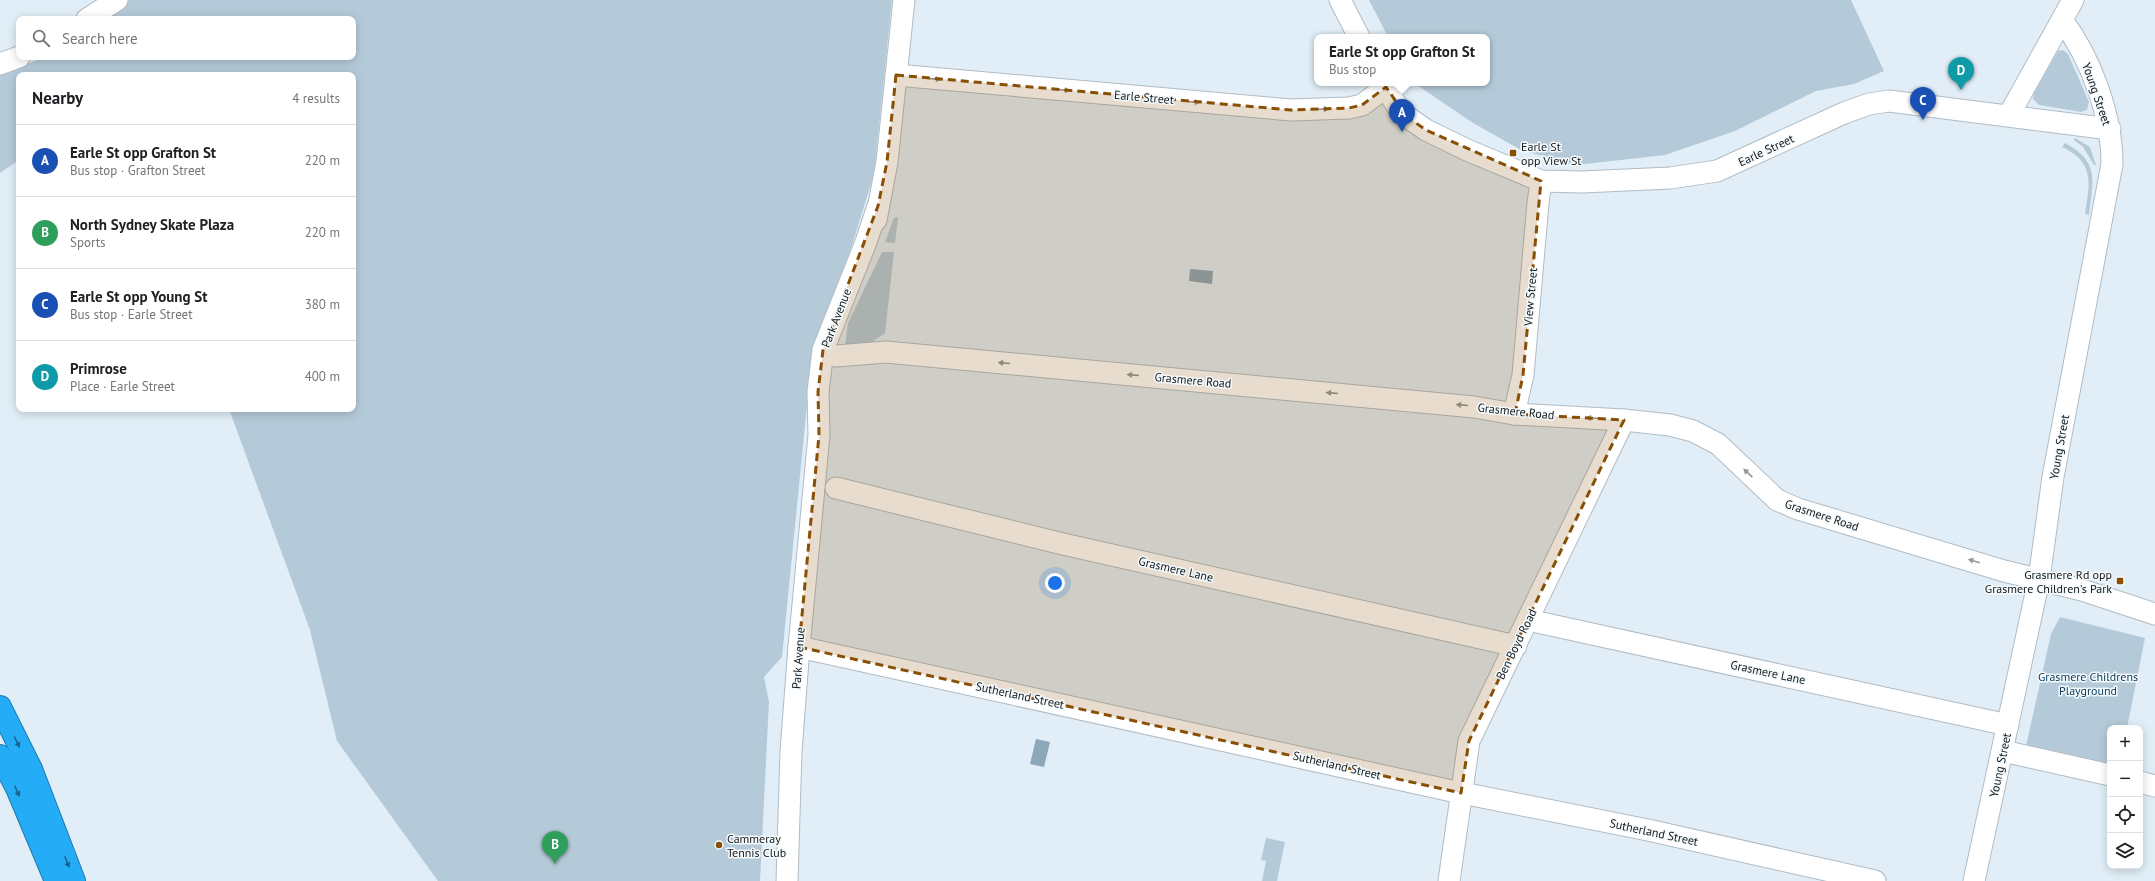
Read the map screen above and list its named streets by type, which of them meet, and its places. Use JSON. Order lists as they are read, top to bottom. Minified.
{"streets":{"street":["Young Street","Earle Street","View Street","Park Avenue","Grasmere Road","Grasmere Lane","Ben Boyd Road","Sutherland Street"]},"crossings":[["Young Street","Earle Street"],["Young Street","Grasmere Road"],["Young Street","Grasmere Lane"],["Earle Street","View Street"],["Earle Street","Park Avenue"],["View Street","Grasmere Road"],["Park Avenue","Grasmere Road"],["Park Avenue","Sutherland Street"],["Grasmere Road","Ben Boyd Road"],["Grasmere Lane","Ben Boyd Road"],["Ben Boyd Road","Sutherland Street"]],"one_way":["Earle Street","Grasmere Road"],"parks":["Grasmere Childrens Playground"],"places":{"transit":["Earle St opp View St","Grasmere Rd opp Grasmere Children's Park"],"other":["Cammeray Tennis Club"]},"page":{"search":"Search here","popup":["Earle St opp Grafton St","Bus stop"],"pins":["D","C","A","B"],"heading":["Nearby","4 results"],"list":[{"mark":"A","name":"Earle St opp Grafton St","note":"Bus stop · Grafton Street","value":"220 m"},{"mark":"B","name":"North Sydney Skate Plaza","note":"Sports","value":"220 m"},{"mark":"C","name":"Earle St opp Young St","note":"Bus stop · Earle Street","value":"380 m"},{"mark":"D","name":"Primrose","note":"Place · Earle Street","value":"400 m"}],"map_buttons":["+","−"]}}
